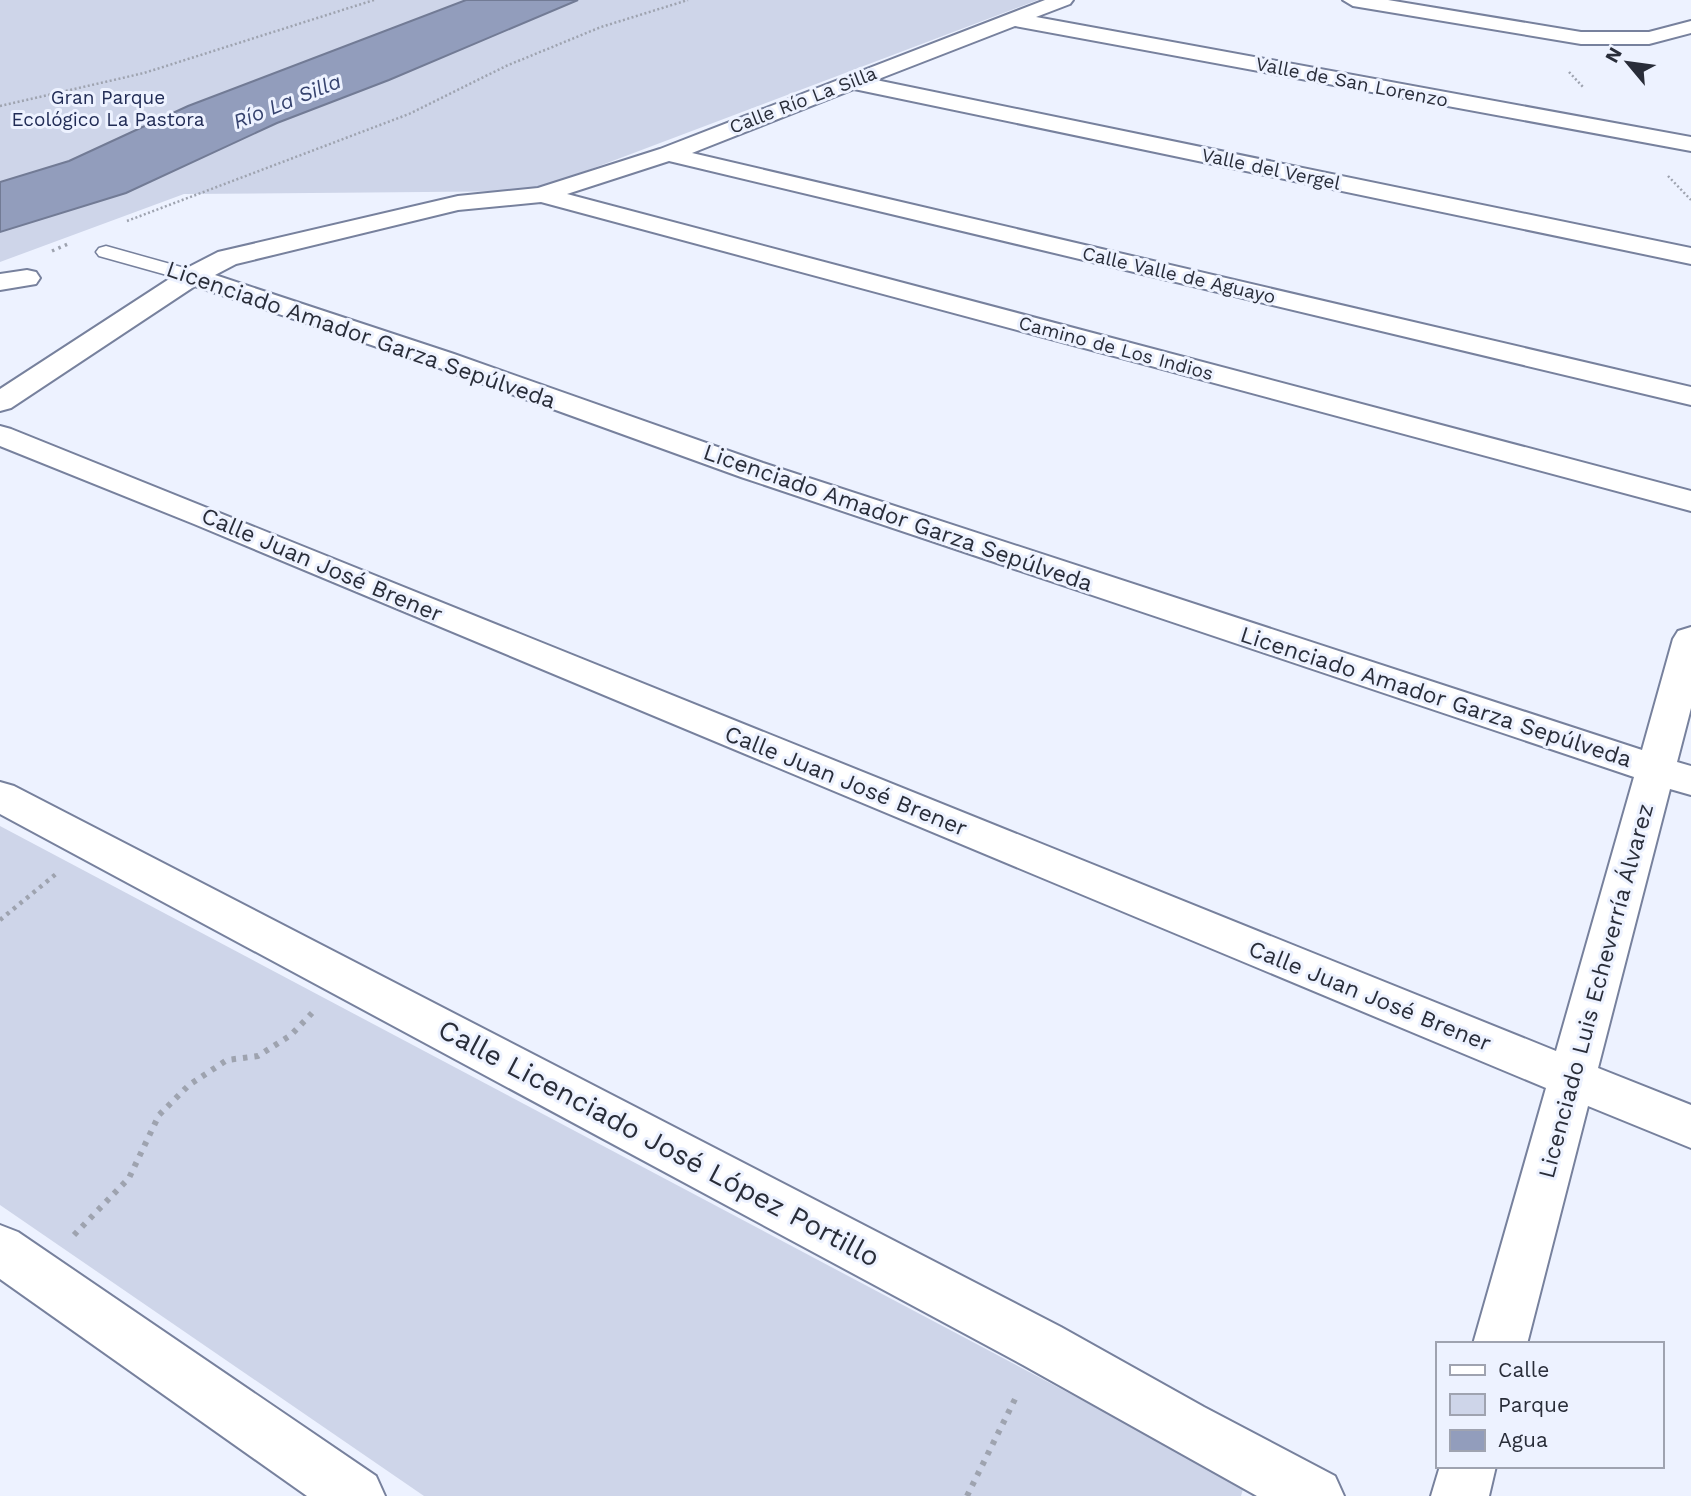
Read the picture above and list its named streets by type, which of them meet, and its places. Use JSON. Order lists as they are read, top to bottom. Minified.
{"streets":{"street":["Valle de San Lorenzo","Calle Río La Silla","Valle del Vergel","Calle Valle de Aguayo","Licenciado Amador Garza Sepúlveda","Camino de Los Indios","Calle Juan José Brener","Licenciado Luis Echeverría Álvarez","Calle Licenciado José López Portillo"]},"crossings":[["Valle de San Lorenzo","Calle Río La Silla"],["Calle Río La Silla","Valle del Vergel"],["Calle Río La Silla","Calle Valle de Aguayo"],["Calle Río La Silla","Camino de Los Indios"],["Licenciado Amador Garza Sepúlveda","Licenciado Luis Echeverría Álvarez"],["Calle Juan José Brener","Licenciado Luis Echeverría Álvarez"]],"water":["Río La Silla"],"parks":["Gran Parque Ecológico La Pastora"],"legend":["Calle","Parque","Agua"],"north":"top left"}
